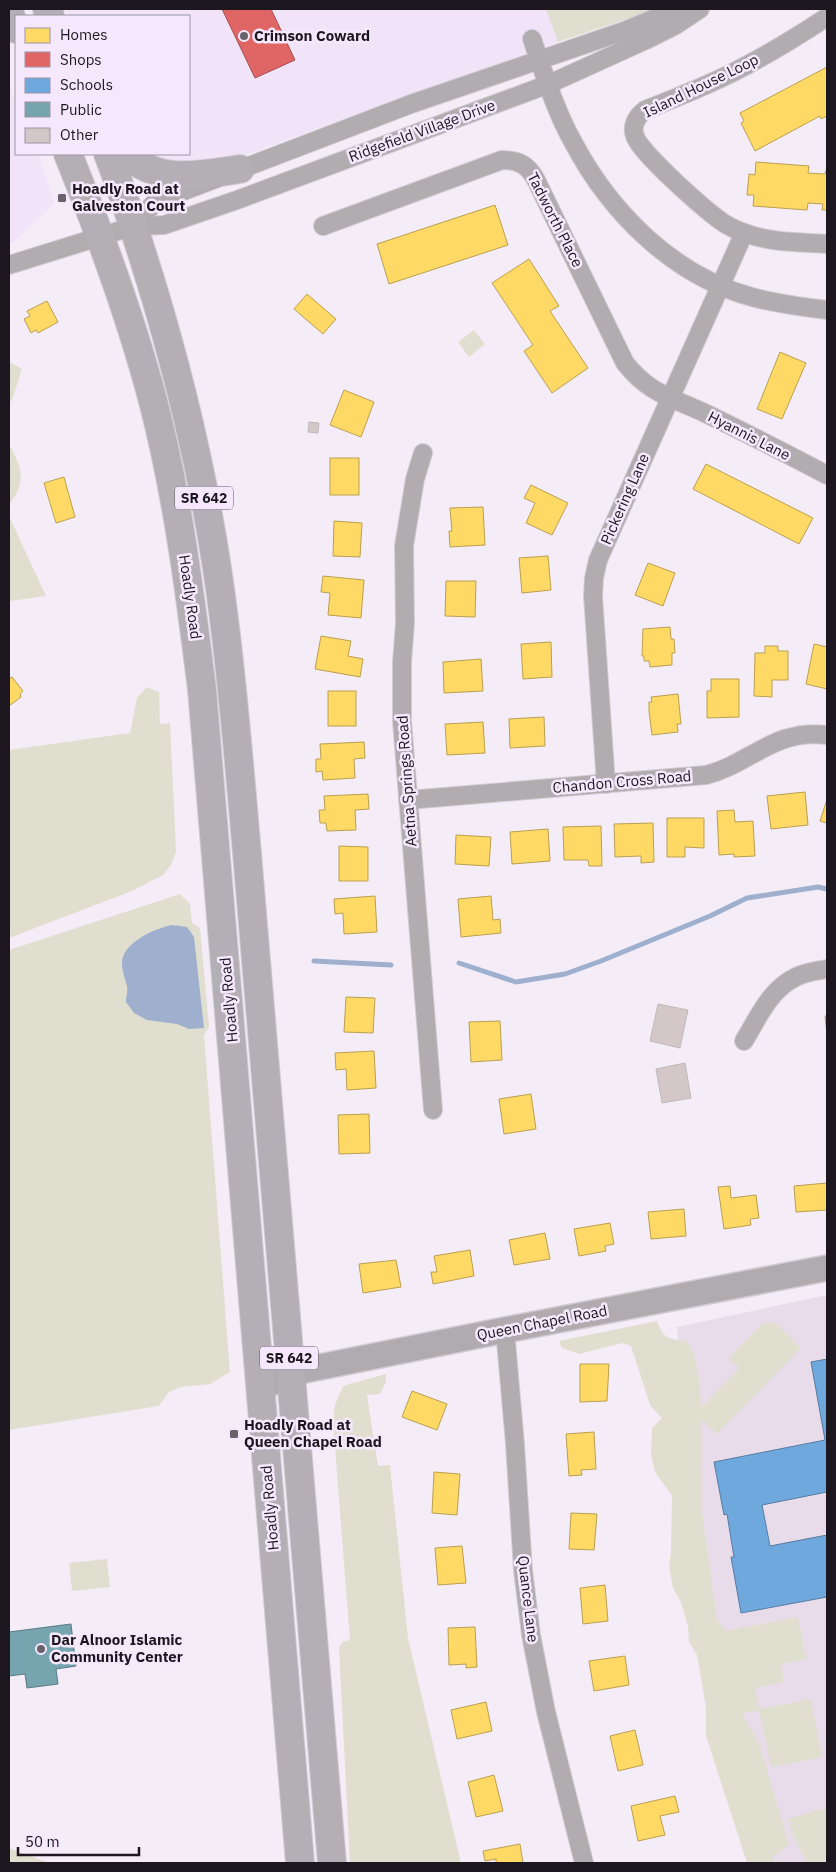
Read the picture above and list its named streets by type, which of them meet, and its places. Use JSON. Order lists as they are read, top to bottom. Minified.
{"streets":{"main road":["SR 642","Hoadly Road"],"street":["Island House Loop","Ridgefield Village Drive","Tadworth Place","Hyannis Lane","Pickering Lane","Aetna Springs Road","Chandon Cross Road","Queen Chapel Road","Quance Lane"]},"crossings":[["Island House Loop","Pickering Lane"],["Ridgefield Village Drive","Hoadly Road"],["Tadworth Place","Hyannis Lane"],["Tadworth Place","Pickering Lane"],["Hyannis Lane","Pickering Lane"],["Pickering Lane","Chandon Cross Road"],["Hoadly Road","Queen Chapel Road"],["Aetna Springs Road","Chandon Cross Road"],["Queen Chapel Road","Quance Lane"]],"places":{"other":["Crimson Coward","Dar Alnoor Islamic Community Center"],"transit":["Hoadly Road at Galveston Court","Hoadly Road at Queen Chapel Road"]},"legend":["Homes","Shops","Schools","Public","Other"],"scale_bar":"50 m"}
